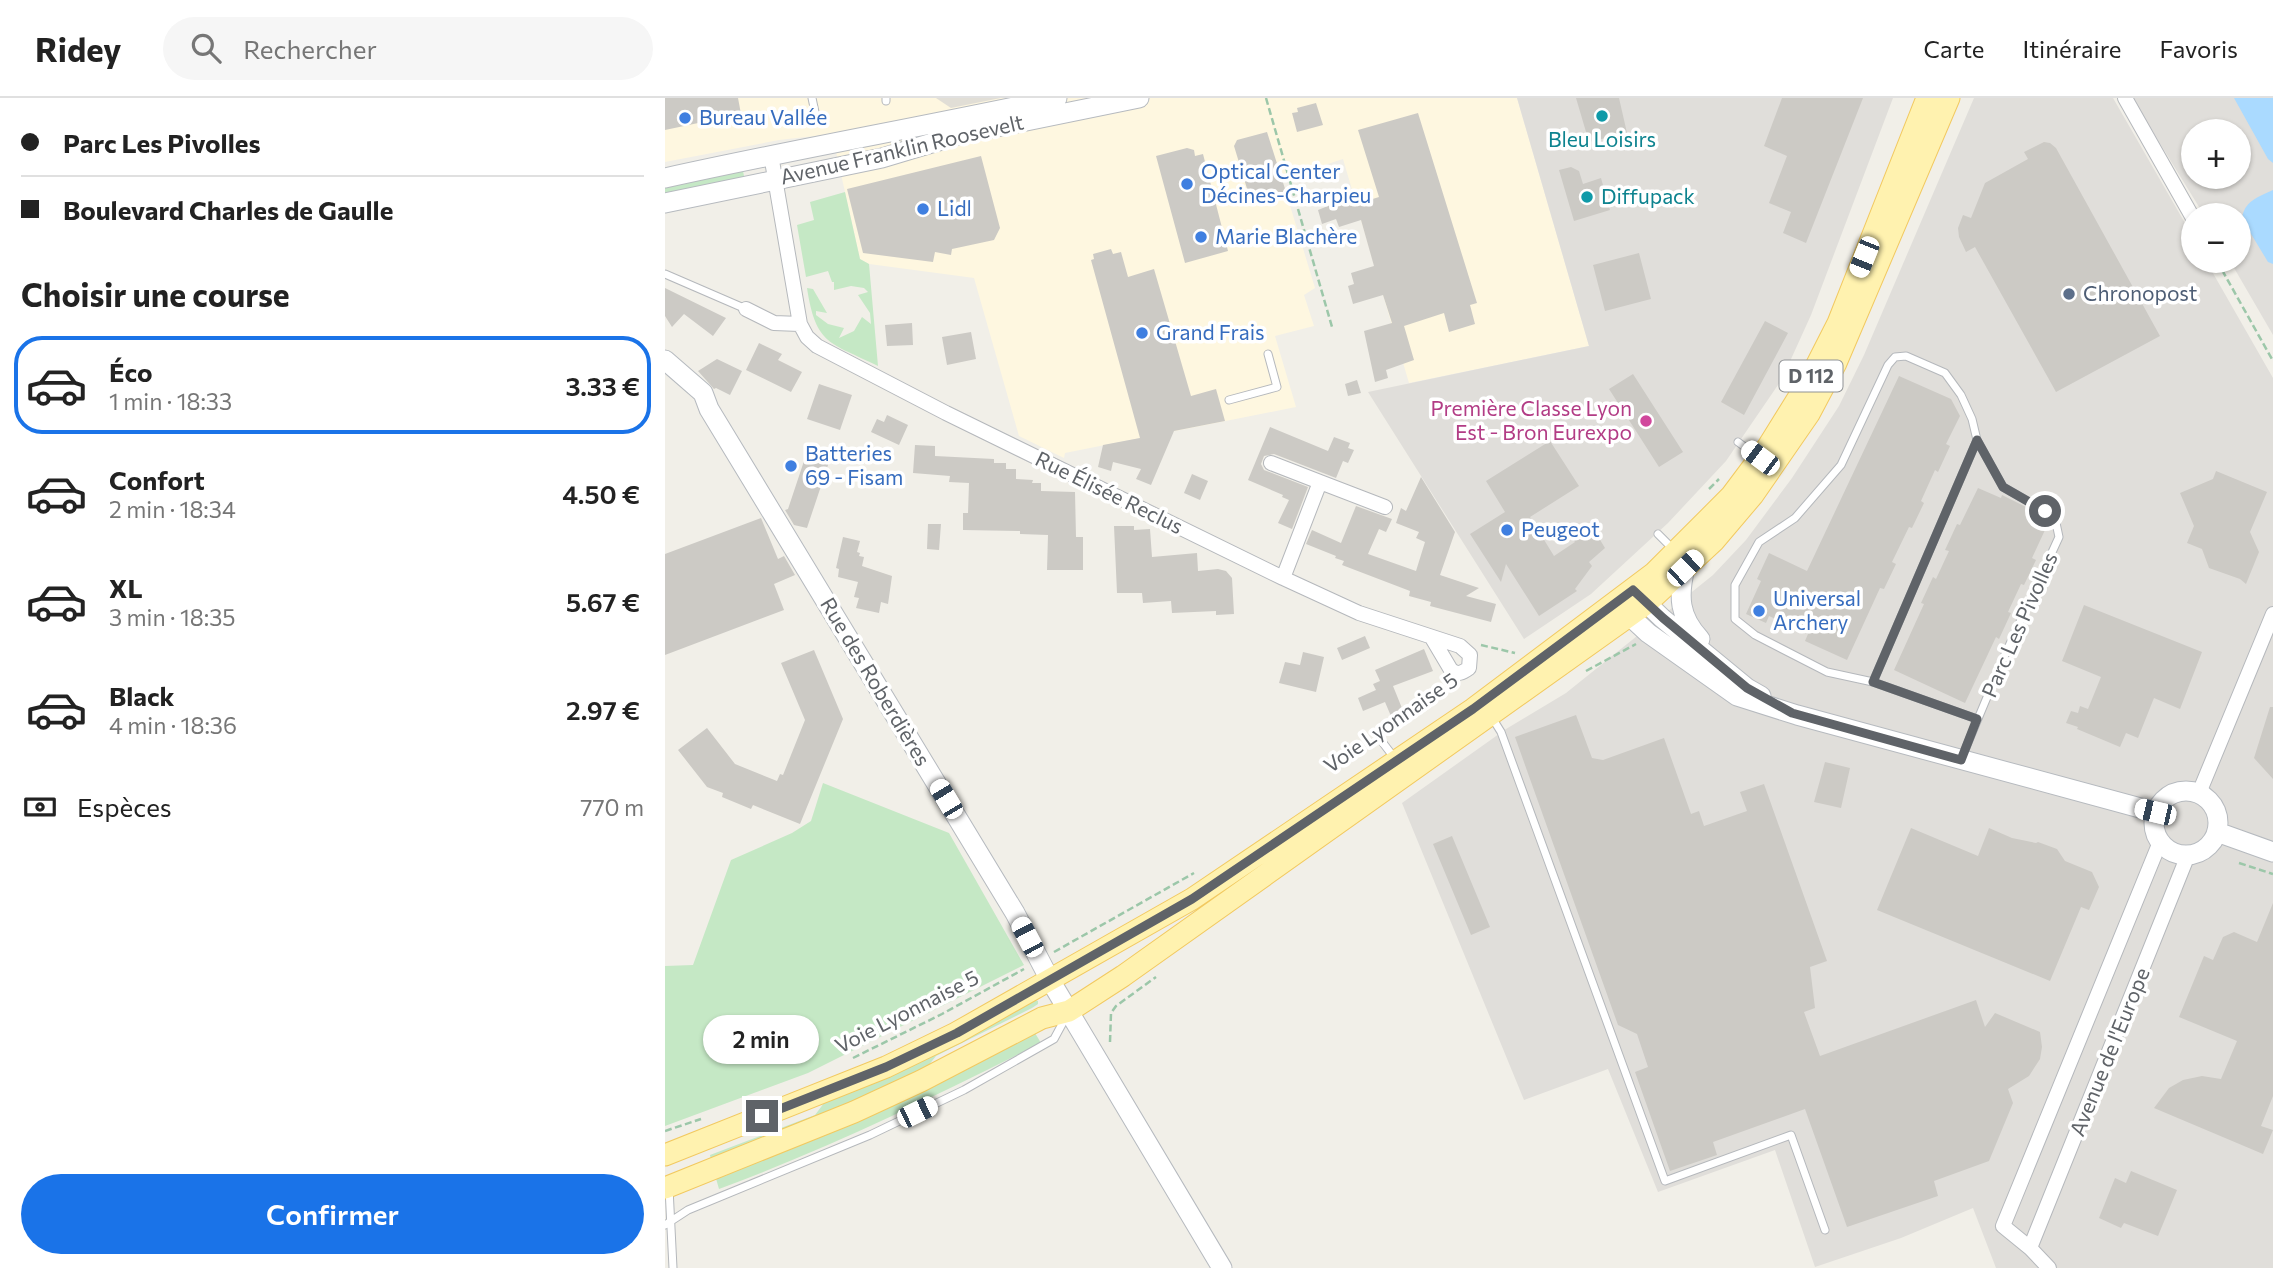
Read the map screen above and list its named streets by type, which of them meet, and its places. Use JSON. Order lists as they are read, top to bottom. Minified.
{"streets":{"main road":["D 112"],"street":["Avenue Franklin Roosevelt","Rue Élisée Reclus","Rue des Roberdières","Avenue de l'Europe"],"lane":["Parc Les Pivolles"],"path":["Voie Lyonnaise 5"]},"crossings":[["D 112","Rue des Roberdières"],["Rue des Roberdières","Voie Lyonnaise 5"]],"places":["Bleu Loisirs","Bureau Vallée","Optical Center Décines-Charpieu","Diffupack","Lidl","Marie Blachère","Chronopost","Grand Frais","Première Classe Lyon Est - Bron Eurexpo","Batteries 69 - Fisam","Peugeot","Universal Archery"],"page":{"header":"Ridey","search":"Rechercher","nav":["Carte","Itinéraire","Favoris"],"banner":["Parc Les Pivolles","Boulevard Charles de Gaulle"],"map_buttons":["+","−"],"heading":"Choisir une course","list":[{"name":"Éco","note":"1 min · 18:33","value":"3.33 €"},{"name":"Confort","note":"2 min · 18:34","value":"4.50 €"},{"name":"XL","note":"3 min · 18:35","value":"5.67 €"},{"name":"Black","note":"4 min · 18:36","value":"2.97 €"}],"pay":["Espèces","770 m"],"bubble":"2 min","buttons":"Confirmer"}}
